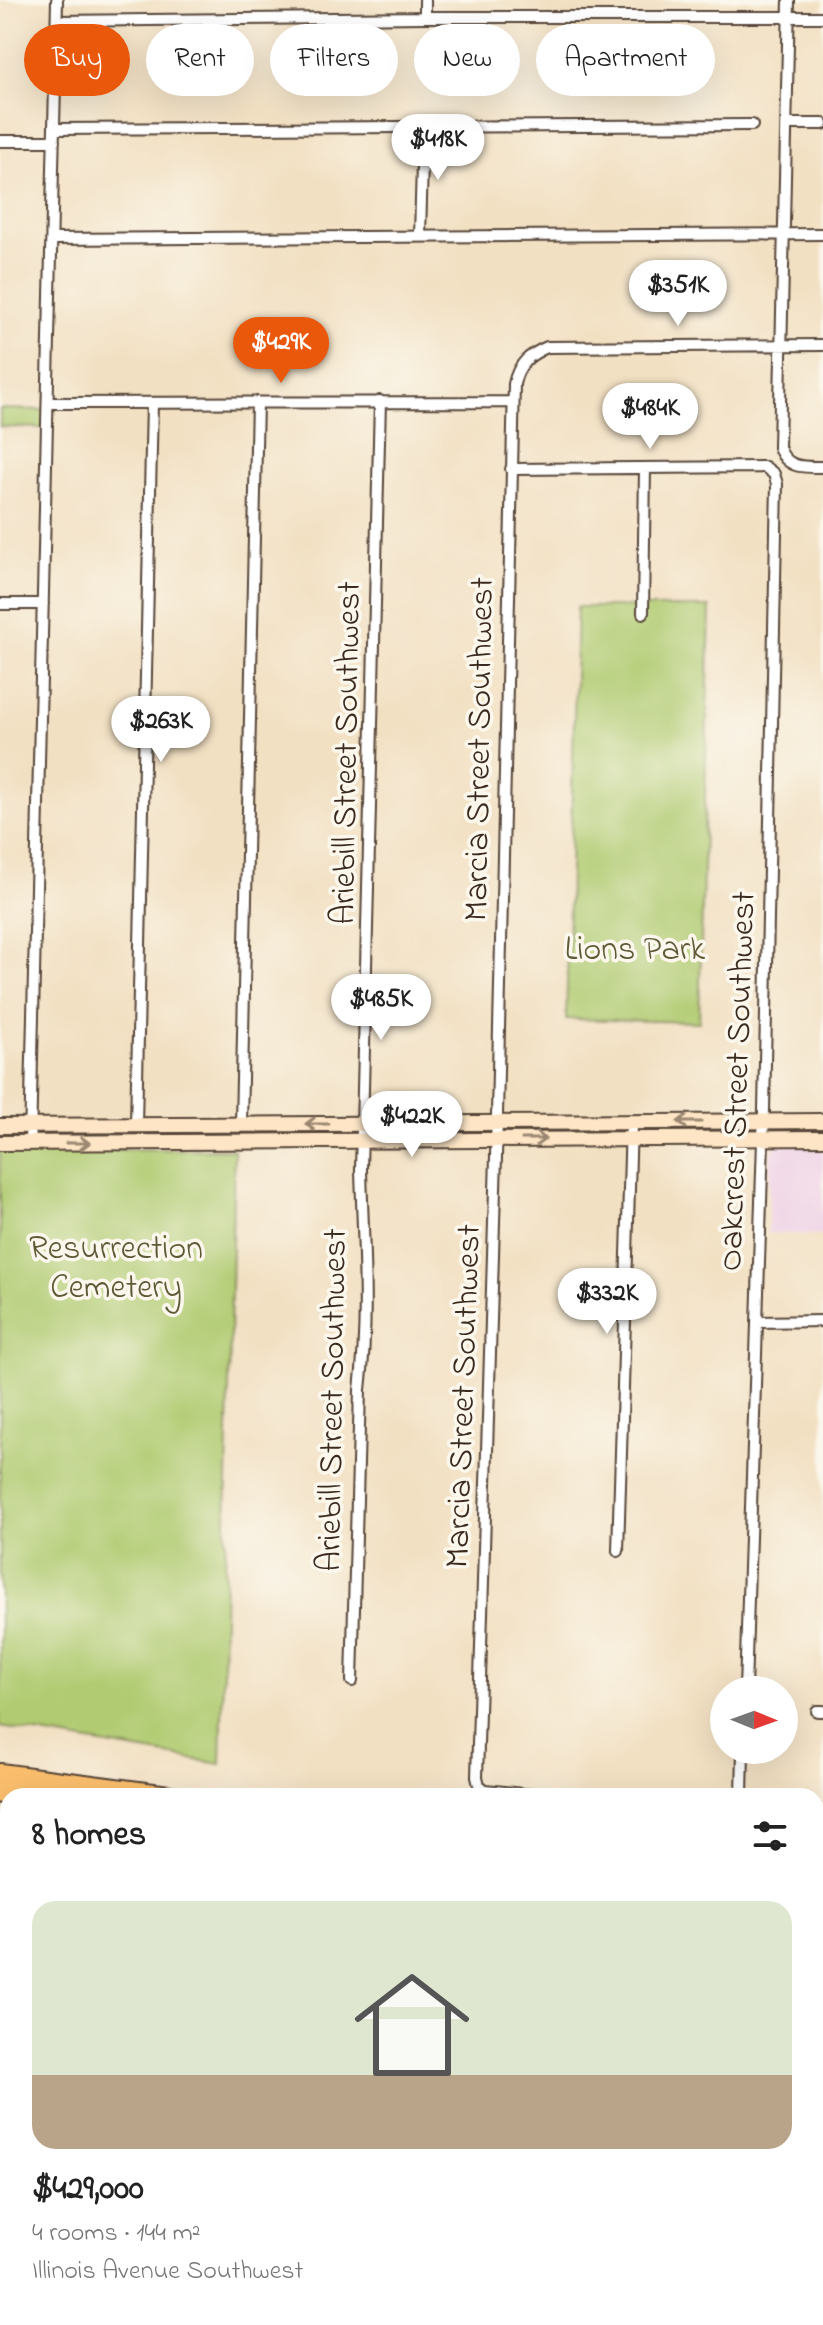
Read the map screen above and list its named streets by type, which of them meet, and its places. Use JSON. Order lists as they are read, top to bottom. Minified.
{"streets":{"street":["Marcia Street Southwest","Ariebill Street Southwest","Oakcrest Street Southwest"]},"parks":["Lions Park","Resurrection Cemetery"],"north":"right","page":{"chip":["Buy","Rent","Filters","New","Apartment"],"price":["$418K","$351K","$429K","$484K","$263K","$485K","$422K","$332K"],"heading":"8 homes","list":[{"name":"$429,000","note":"4 rooms · 144 m² · Illinois Avenue Southwest"}]}}
